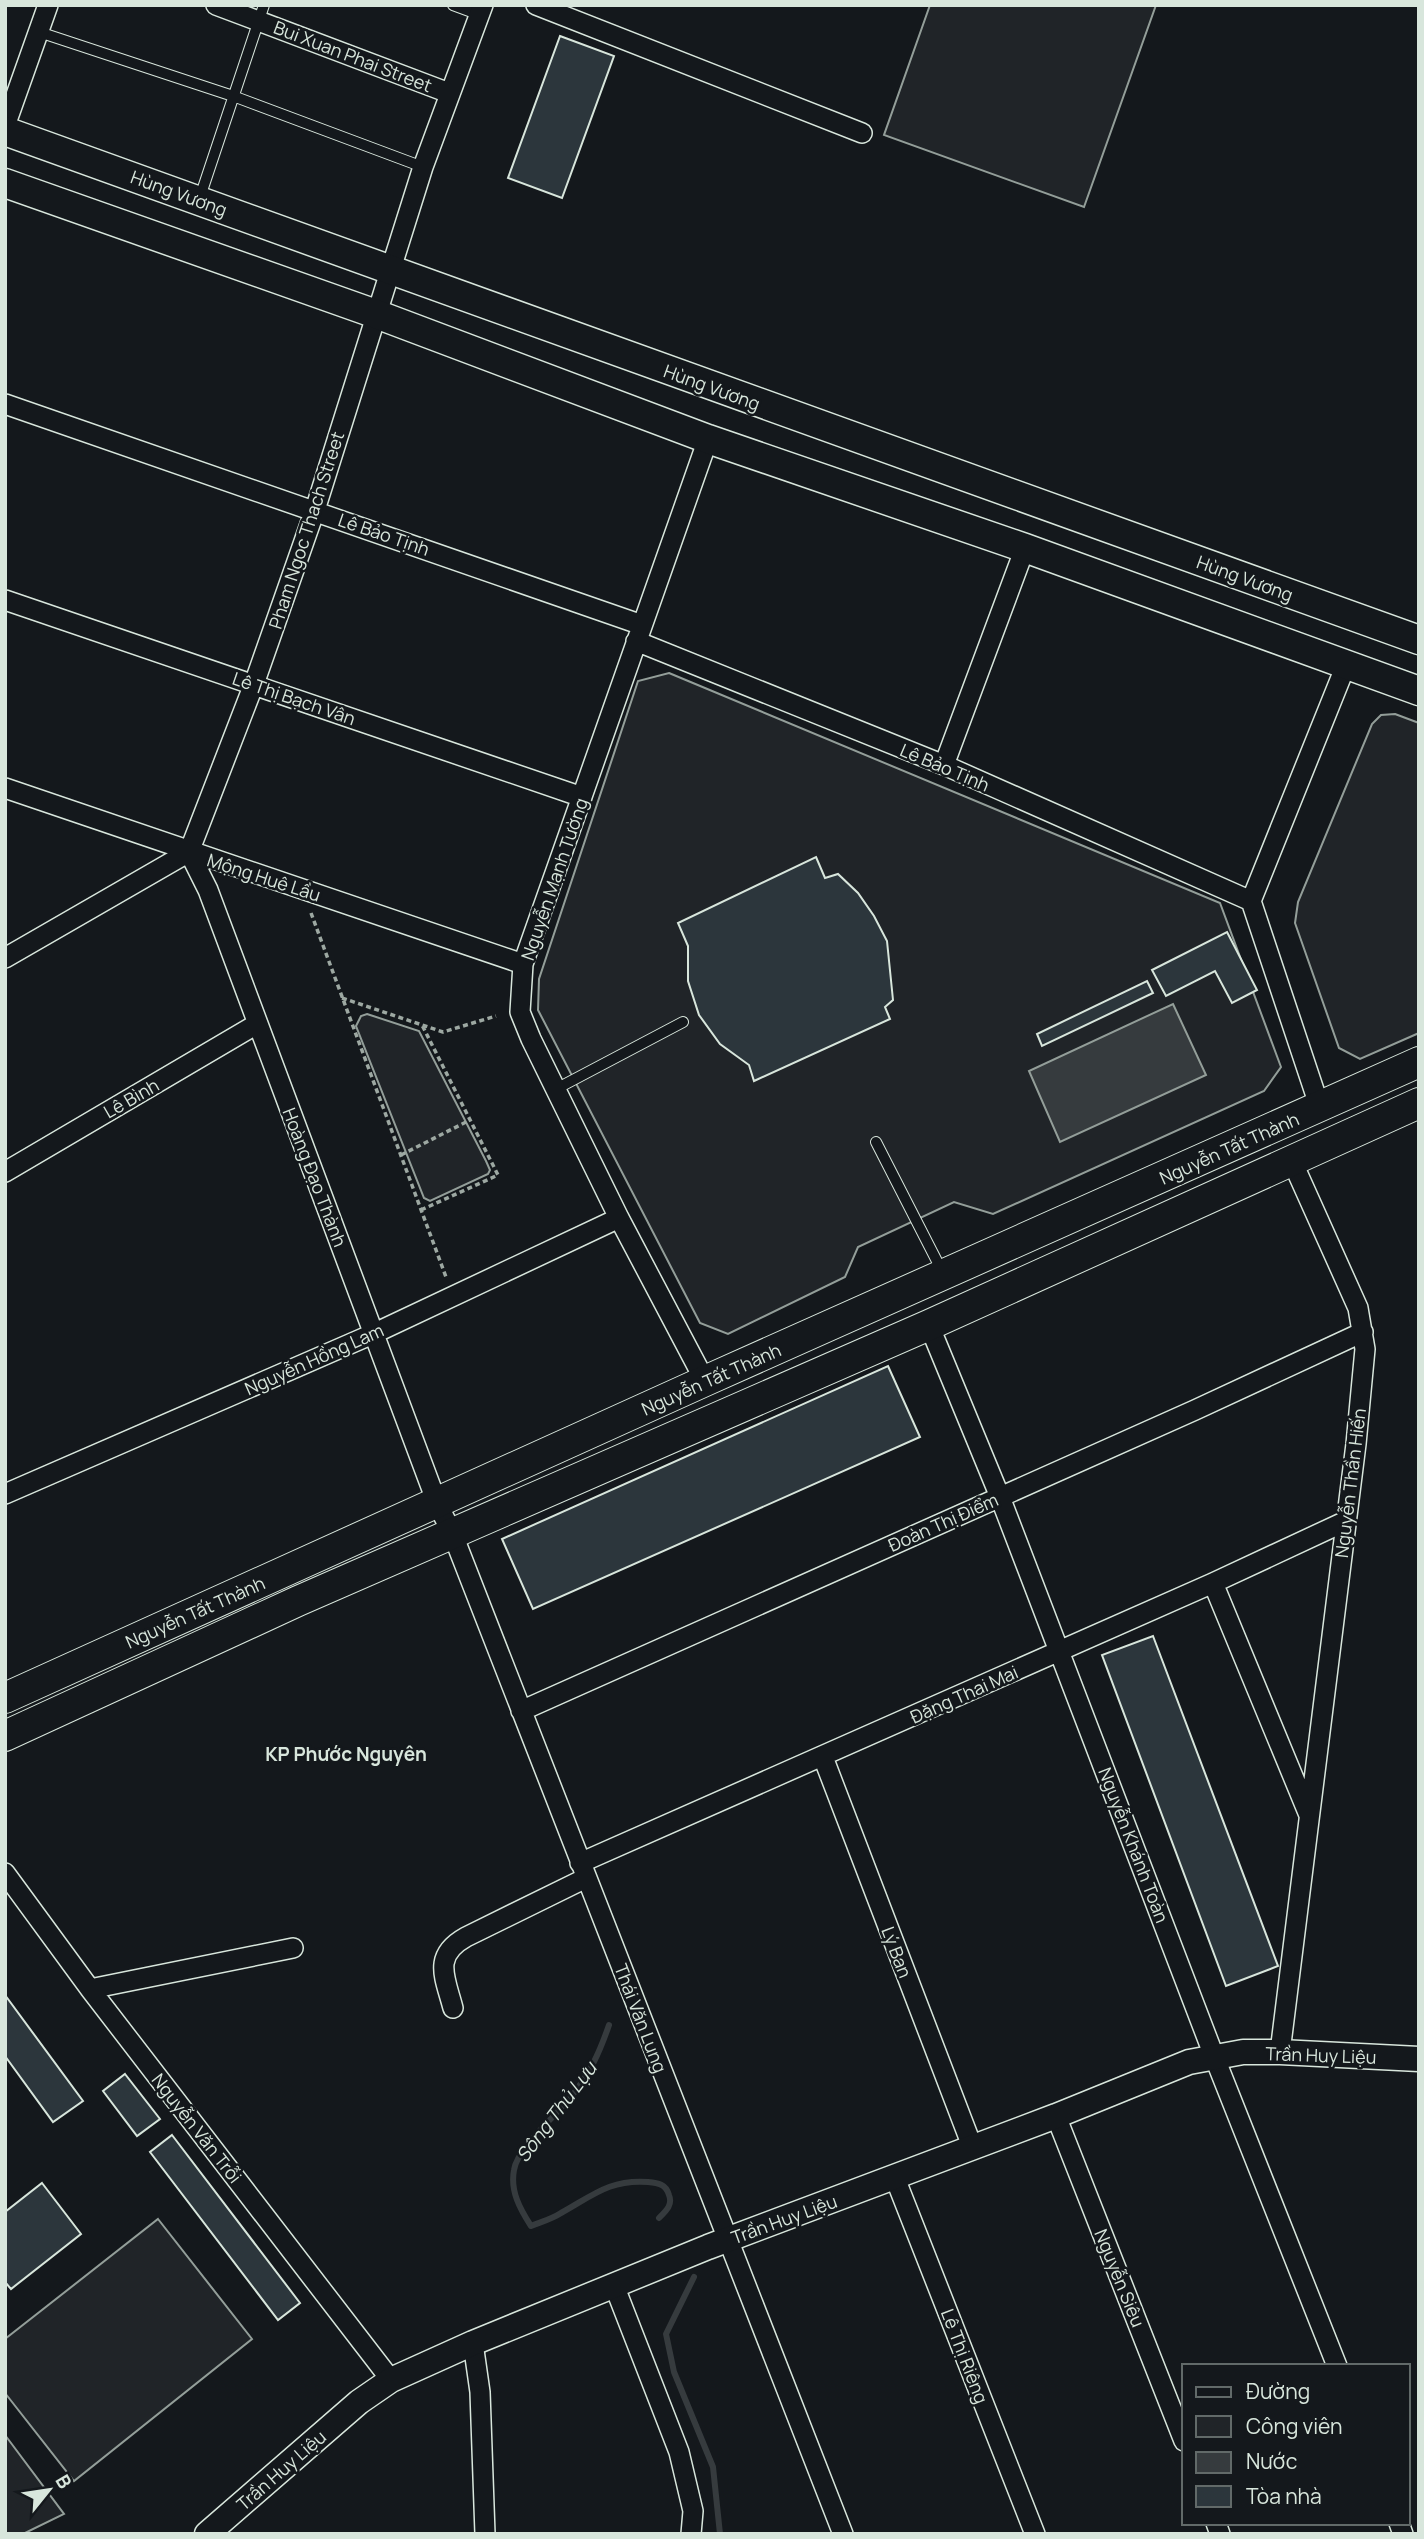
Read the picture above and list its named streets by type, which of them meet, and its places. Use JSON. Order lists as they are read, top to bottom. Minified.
{"streets":{"main road":["Hùng Vương","Nguyễn Tất Thành"],"street":["Bui Xuan Phai Street","Pham Ngoc Thach Street","Lê Bảo Tịnh","Lê Thị Bạch Vân","Mộng Huê Lầu","Nguyễn Mạnh Tường","Lê Bình","Hoàng Đạo Thành","Nguyễn Hồng Lam","Nguyễn Thần Hiến","Đoàn Thị Điểm","Đặng Thai Mai","Nguyễn Khánh Toàn","Lý Ban","Thái Văn Lung","Trần Huy Liệu","Nguyễn Văn Trỗi","Nguyễn Siêu","Lê Thị Riêng"]},"crossings":[["Bui Xuan Phai Street","Pham Ngoc Thach Street"],["Hùng Vương","Pham Ngoc Thach Street"],["Pham Ngoc Thach Street","Lê Bảo Tịnh"],["Pham Ngoc Thach Street","Lê Thị Bạch Vân"],["Pham Ngoc Thach Street","Mộng Huê Lầu"],["Pham Ngoc Thach Street","Hoàng Đạo Thành"],["Lê Bảo Tịnh","Nguyễn Mạnh Tường"],["Lê Thị Bạch Vân","Nguyễn Mạnh Tường"],["Mộng Huê Lầu","Nguyễn Mạnh Tường"],["Mộng Huê Lầu","Hoàng Đạo Thành"],["Nguyễn Mạnh Tường","Nguyễn Tất Thành"],["Nguyễn Mạnh Tường","Nguyễn Hồng Lam"],["Lê Bình","Hoàng Đạo Thành"],["Nguyễn Tất Thành","Hoàng Đạo Thành"],["Nguyễn Tất Thành","Nguyễn Thần Hiến"],["Nguyễn Tất Thành","Nguyễn Khánh Toàn"],["Nguyễn Tất Thành","Thái Văn Lung"],["Hoàng Đạo Thành","Nguyễn Hồng Lam"],["Hoàng Đạo Thành","Thái Văn Lung"],["Nguyễn Thần Hiến","Đoàn Thị Điểm"],["Nguyễn Thần Hiến","Đặng Thai Mai"],["Nguyễn Thần Hiến","Trần Huy Liệu"],["Đoàn Thị Điểm","Nguyễn Khánh Toàn"],["Đoàn Thị Điểm","Thái Văn Lung"],["Đặng Thai Mai","Nguyễn Khánh Toàn"],["Đặng Thai Mai","Lý Ban"],["Đặng Thai Mai","Thái Văn Lung"],["Nguyễn Khánh Toàn","Trần Huy Liệu"],["Lý Ban","Trần Huy Liệu"],["Thái Văn Lung","Trần Huy Liệu"],["Trần Huy Liệu","Nguyễn Văn Trỗi"],["Trần Huy Liệu","Nguyễn Siêu"],["Trần Huy Liệu","Lê Thị Riêng"]],"districts":["KP Phước Nguyên"],"water":["Sông Thủ Lựu"],"legend":["Đường","Công viên","Nước","Tòa nhà"],"north":"top right"}
